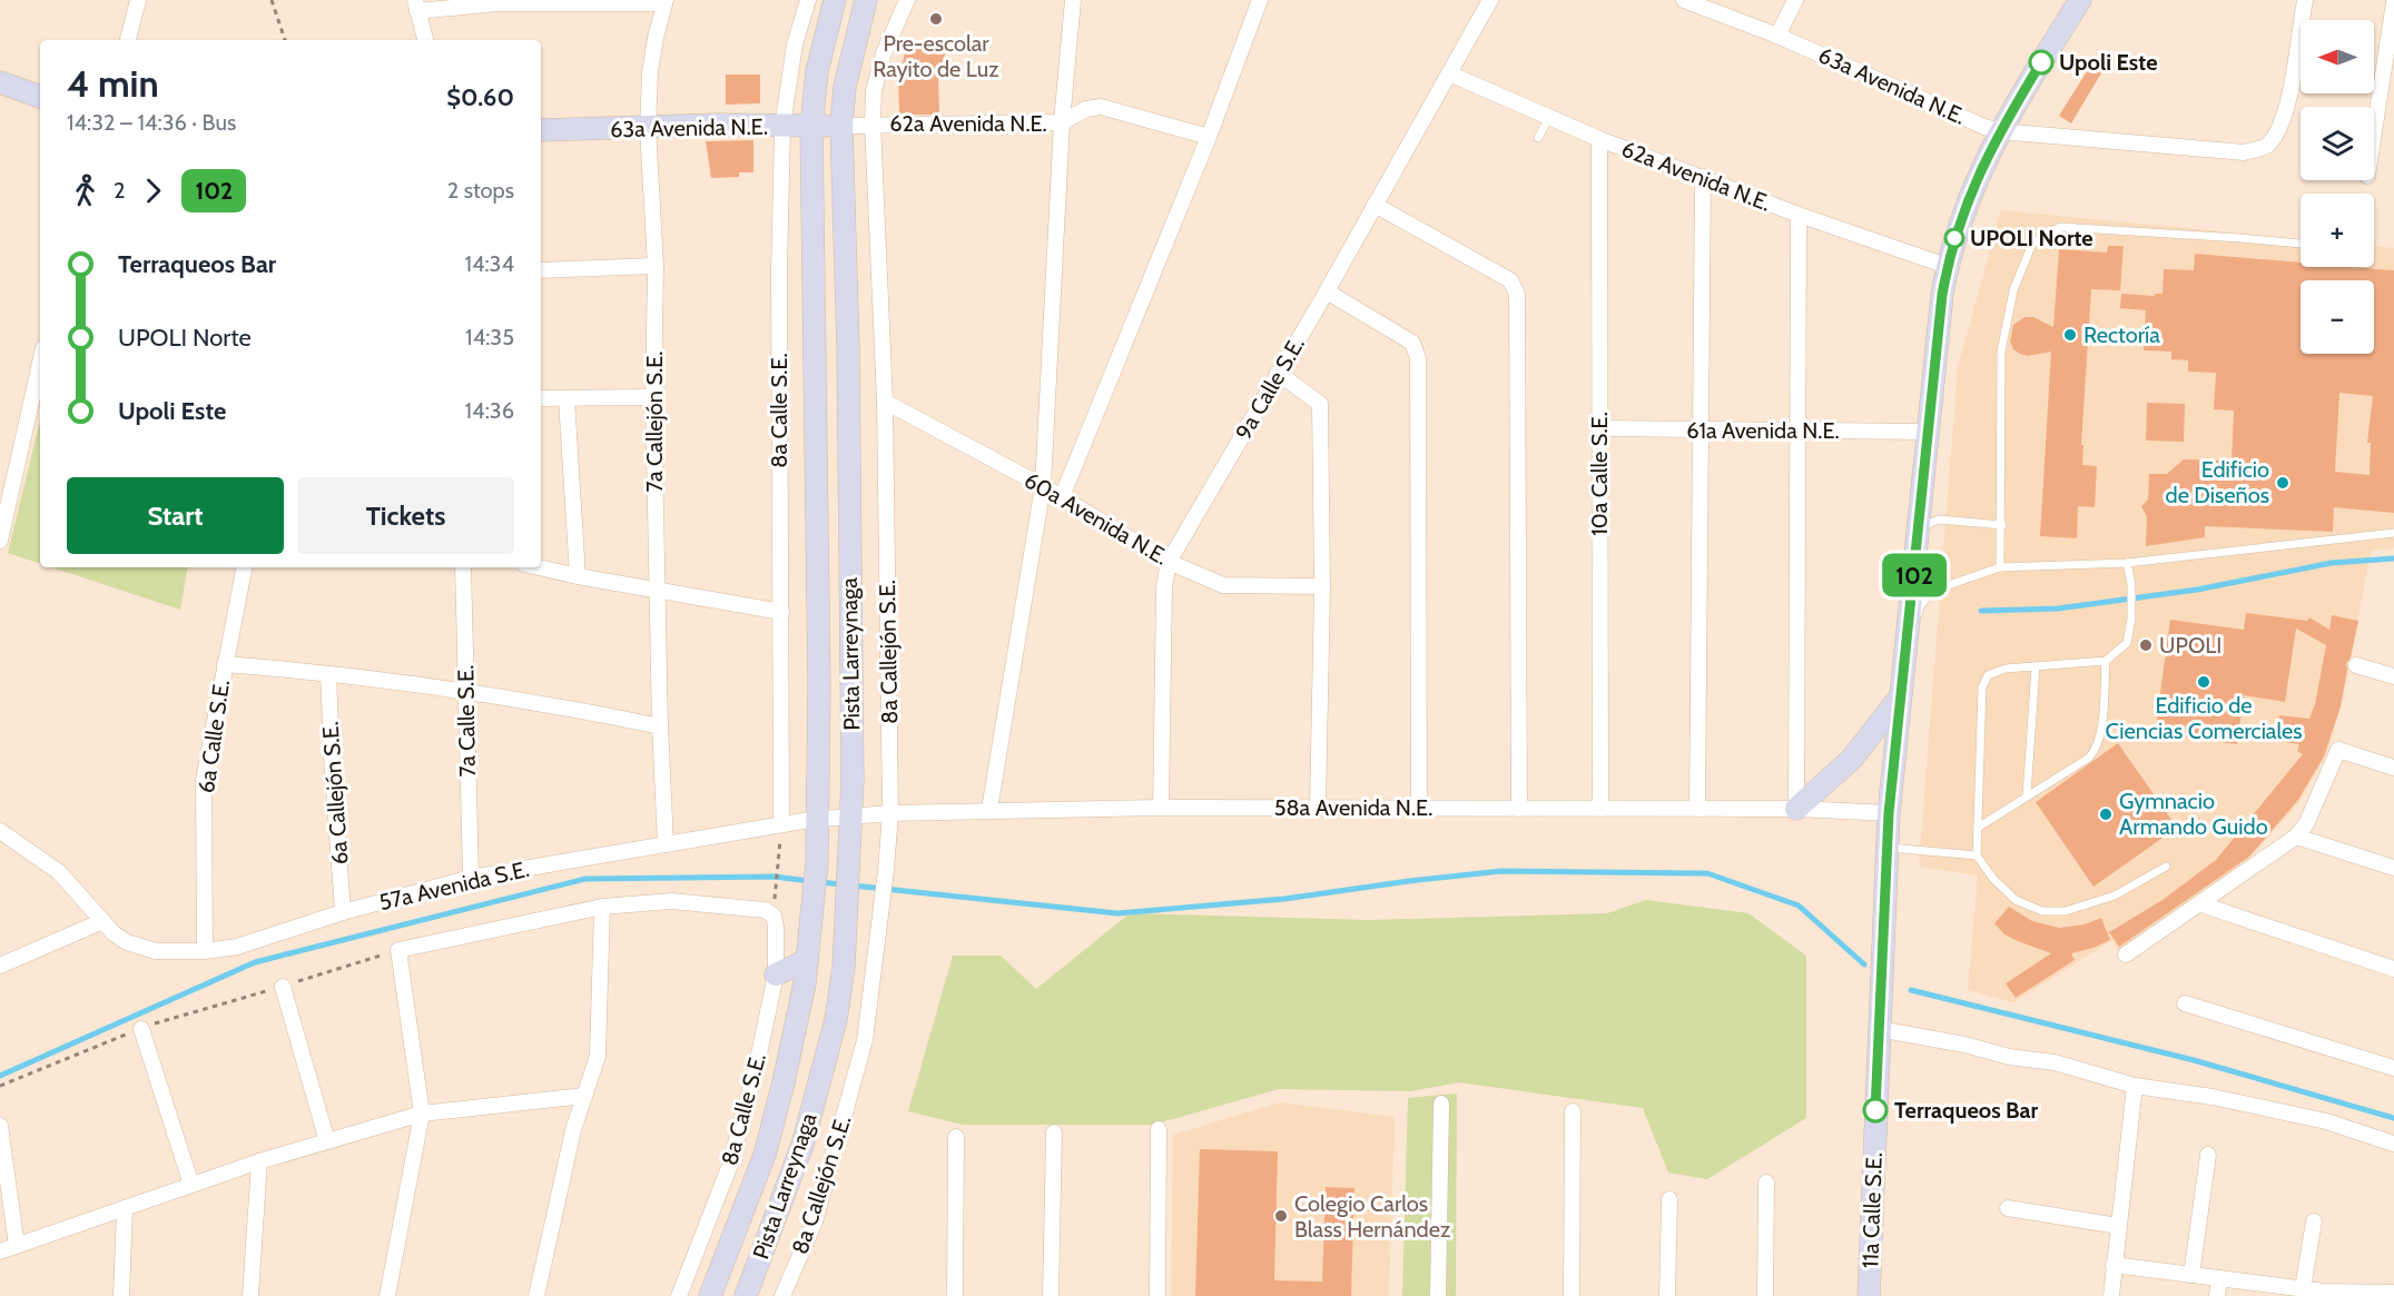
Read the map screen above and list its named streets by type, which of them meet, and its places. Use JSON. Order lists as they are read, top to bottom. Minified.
{"streets":{"main road":["63a Avenida N.E.","Pista Larreynaga","11a Calle S.E."],"street":["62a Avenida N.E.","9a Calle S.E.","8a Calle S.E.","7a Callejón S.E.","61a Avenida N.E.","10a Calle S.E.","60a Avenida N.E.","8a Callejón S.E.","7a Calle S.E.","6a Calle S.E.","6a Callejón S.E.","58a Avenida N.E.","57a Avenida S.E."]},"crossings":[["63a Avenida N.E.","62a Avenida N.E."],["63a Avenida N.E.","8a Calle S.E."],["63a Avenida N.E.","7a Callejón S.E."],["63a Avenida N.E.","Pista Larreynaga"],["63a Avenida N.E.","11a Calle S.E."],["62a Avenida N.E.","9a Calle S.E."],["62a Avenida N.E.","10a Calle S.E."],["62a Avenida N.E.","8a Callejón S.E."],["62a Avenida N.E.","Pista Larreynaga"],["62a Avenida N.E.","11a Calle S.E."],["9a Calle S.E.","60a Avenida N.E."],["9a Calle S.E.","58a Avenida N.E."],["8a Calle S.E.","57a Avenida S.E."],["7a Callejón S.E.","57a Avenida S.E."],["61a Avenida N.E.","10a Calle S.E."],["61a Avenida N.E.","11a Calle S.E."],["10a Calle S.E.","58a Avenida N.E."],["60a Avenida N.E.","8a Callejón S.E."],["8a Callejón S.E.","58a Avenida N.E."],["Pista Larreynaga","58a Avenida N.E."],["Pista Larreynaga","57a Avenida S.E."],["7a Calle S.E.","57a Avenida S.E."],["6a Calle S.E.","57a Avenida S.E."],["6a Callejón S.E.","57a Avenida S.E."],["58a Avenida N.E.","57a Avenida S.E."],["58a Avenida N.E.","11a Calle S.E."]],"places":["Pre-escolar Rayito de Luz","Upoli Este","UPOLI Norte","Rectoría","Edificio de Diseños","UPOLI","Edificio de Ciencias Comerciales","Gymnacio Armando Guido","Terraqueos Bar","Colegio Carlos Blass Hernández"],"lines":["bus line 102"],"north":"left","page":{"on_map":"102","map_buttons":["+","−"],"heading":["4 min","14:32 – 14:36 · Bus","$0.60"],"legs":["2","102","2 stops"],"list":[{"name":"Terraqueos Bar","value":"14:34"},{"name":"UPOLI Norte","value":"14:35"},{"name":"Upoli Este","value":"14:36"}],"buttons":["Start","Tickets"]}}
